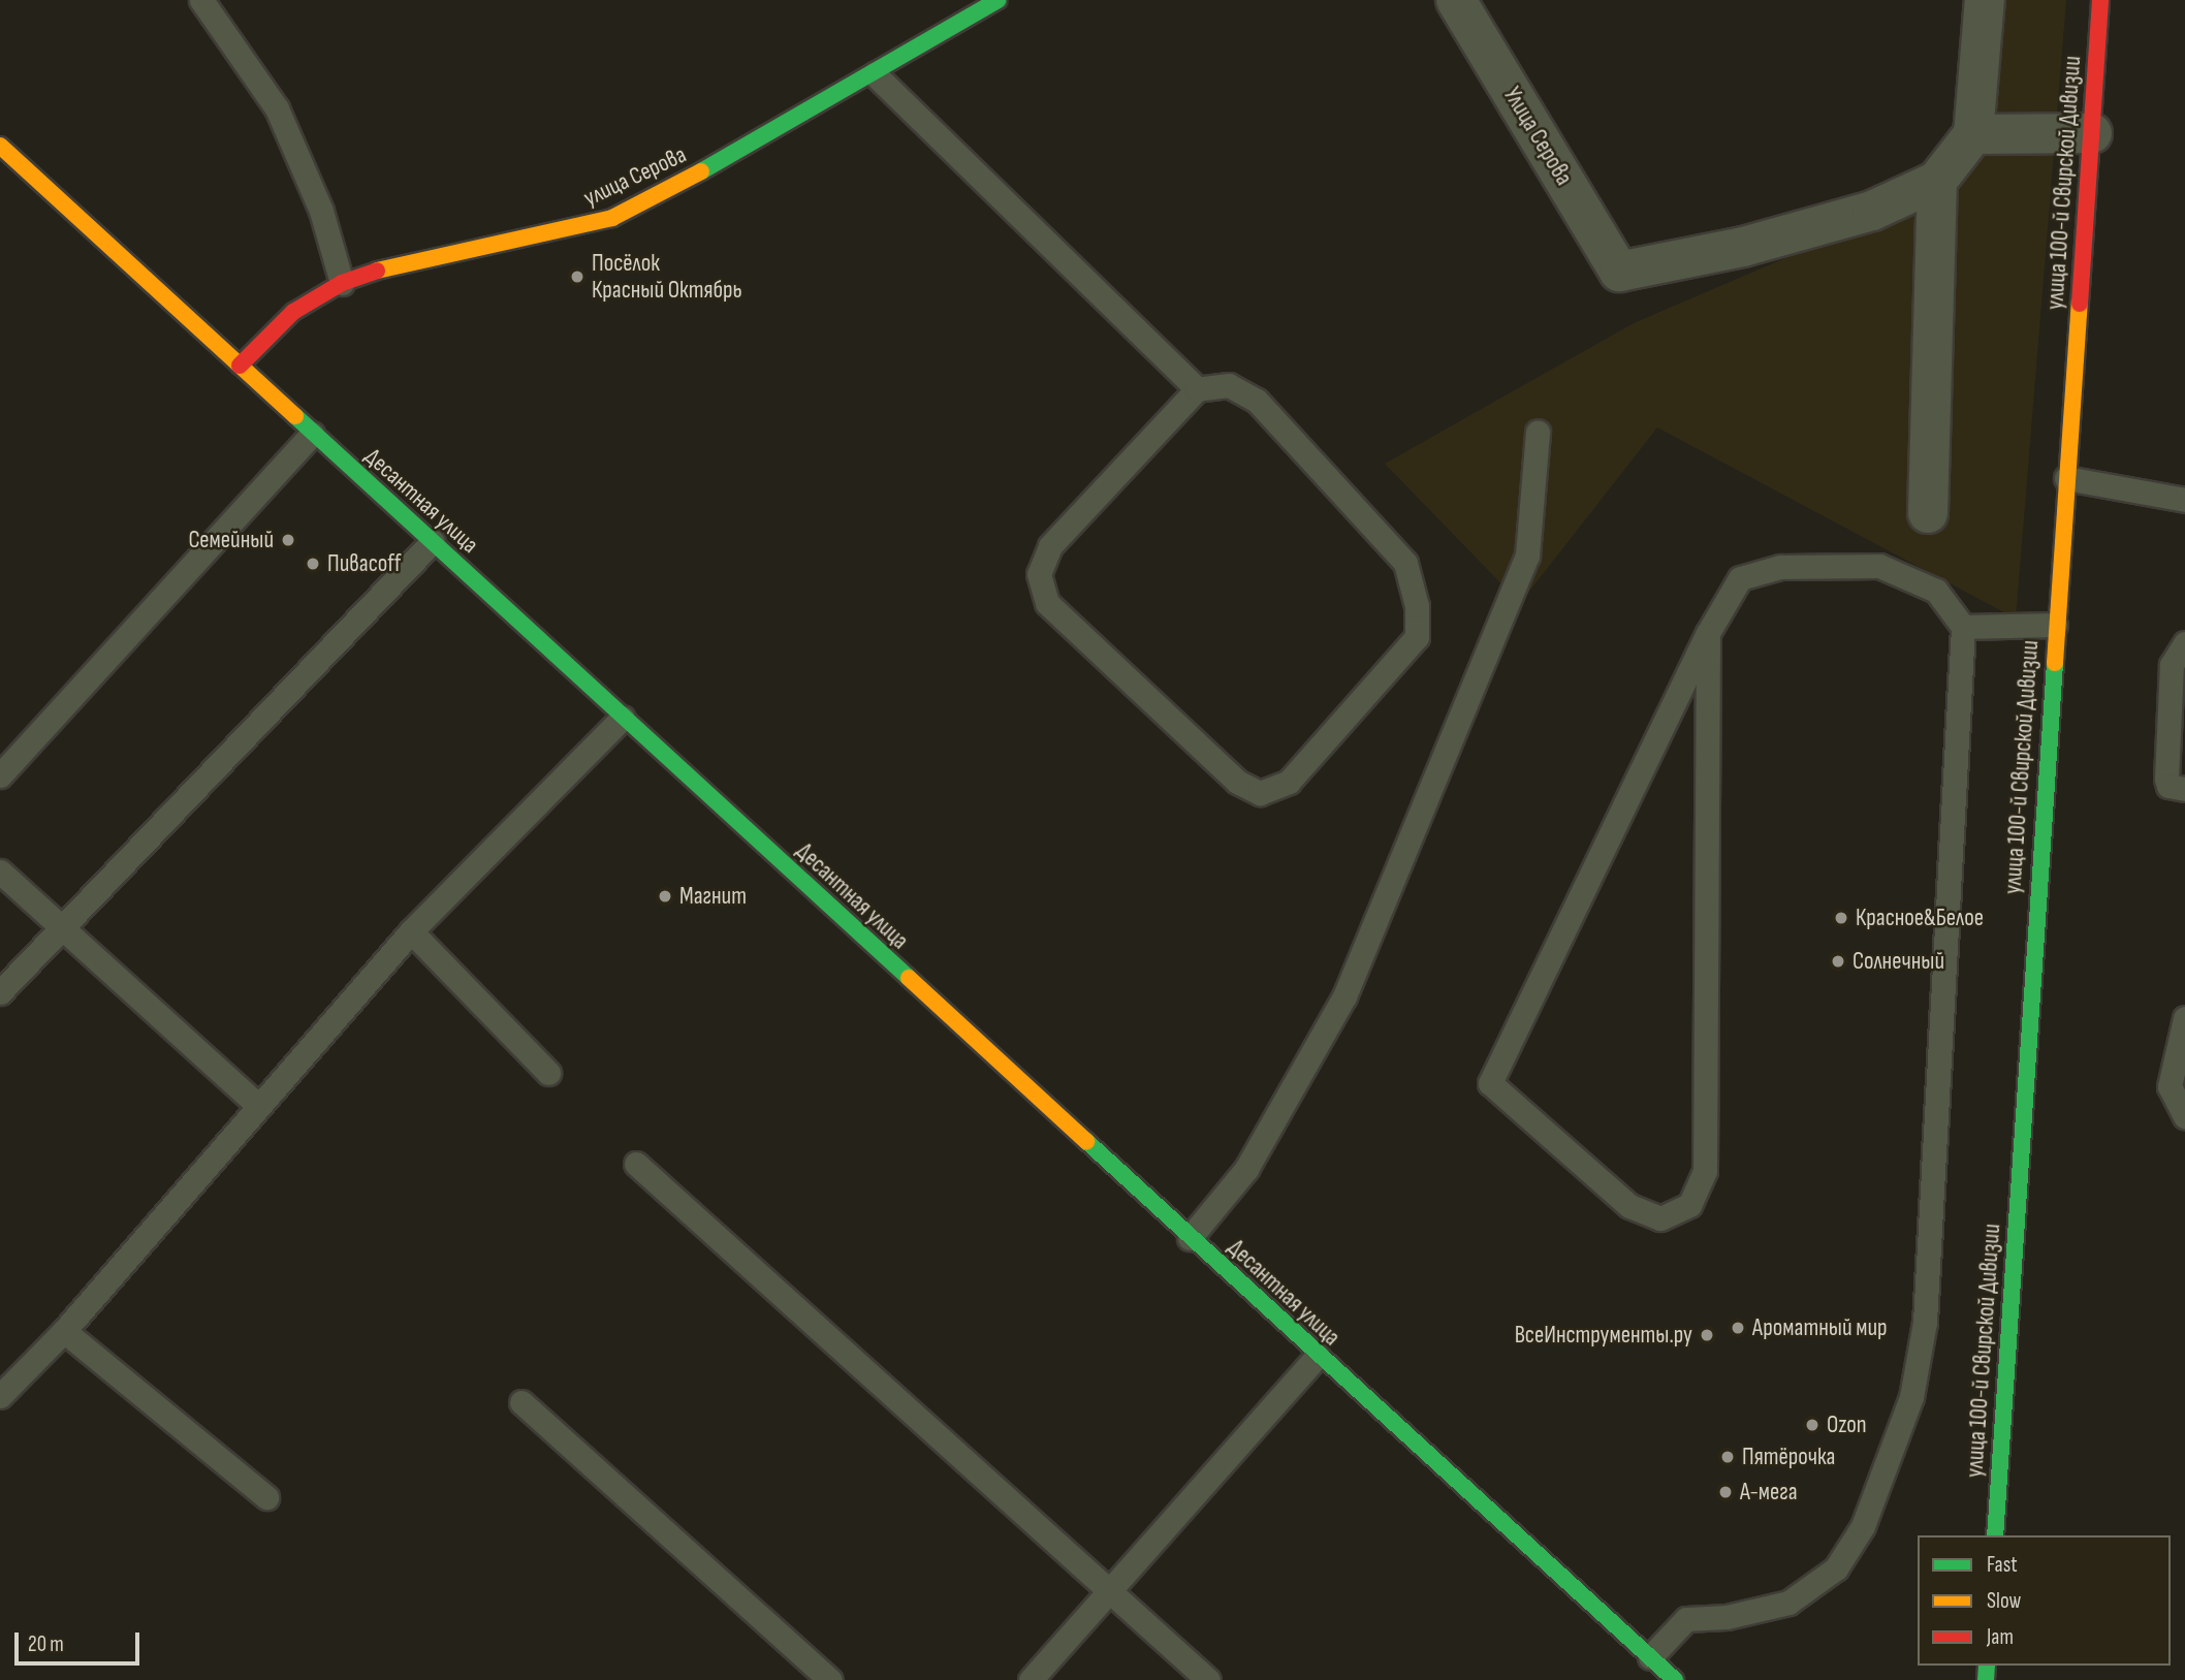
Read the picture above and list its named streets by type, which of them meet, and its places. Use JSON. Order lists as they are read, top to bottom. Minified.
{"streets":{"street":["Улица Серова","улица Серова","улица 100-й Свирской Дивизии","Десантная улица"]},"crossings":[["улица Серова","Десантная улица"]],"places":["Посёлок Красный Октябрь","Семейный","Пивасоff","Магнит","Красное&Белое","Солнечный","Ароматный мир","ВсеИнструменты.ру","Ozon","Пятёрочка","А-мега"],"legend":["Fast","Slow","Jam"],"scale_bar":"20 m"}
